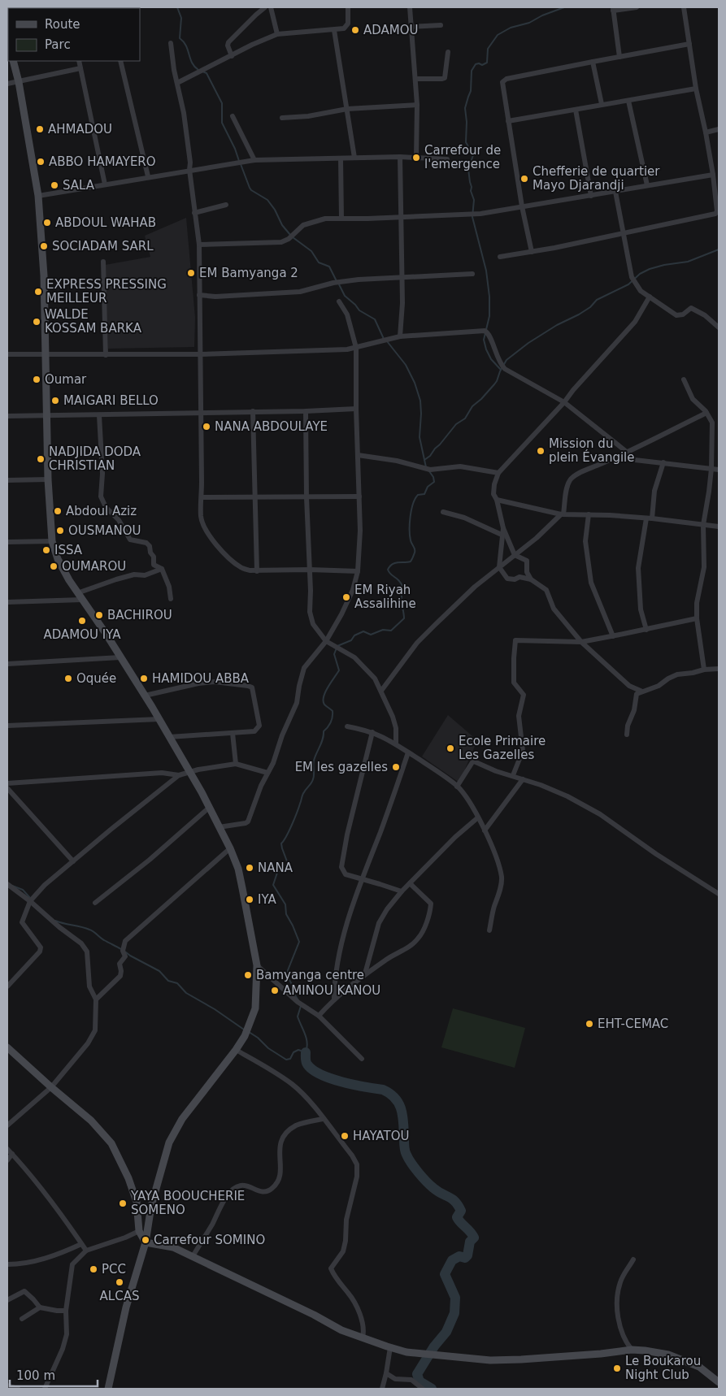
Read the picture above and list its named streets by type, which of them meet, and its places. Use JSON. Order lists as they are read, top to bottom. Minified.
{"places":["ADAMOU","AHMADOU","Carrefour de l'emergence","ABBO HAMAYERO","Chefferie de quartier Mayo Djarandji","SALA","ABDOUL WAHAB","SOCIADAM SARL","EM Bamyanga 2","EXPRESS PRESSING MEILLEUR","WALDE KOSSAM BARKA","Oumar","MAIGARI BELLO","NANA ABDOULAYE","Mission du plein Évangile","NADJIDA DODA CHRISTIAN","Abdoul Aziz","OUSMANOU","ISSA","OUMAROU","EM Riyah Assalihine","BACHIROU","ADAMOU IYA","Oquée","HAMIDOU ABBA","Ecole Primaire Les Gazelles","EM les gazelles","NANA","IYA","Bamyanga centre","AMINOU KANOU","EHT-CEMAC","HAYATOU","YAYA BOOUCHERIE SOMENO","Carrefour SOMINO","PCC","ALCAS","Le Boukarou Night Club"],"legend":["Route","Parc"],"scale_bar":"100 m"}
